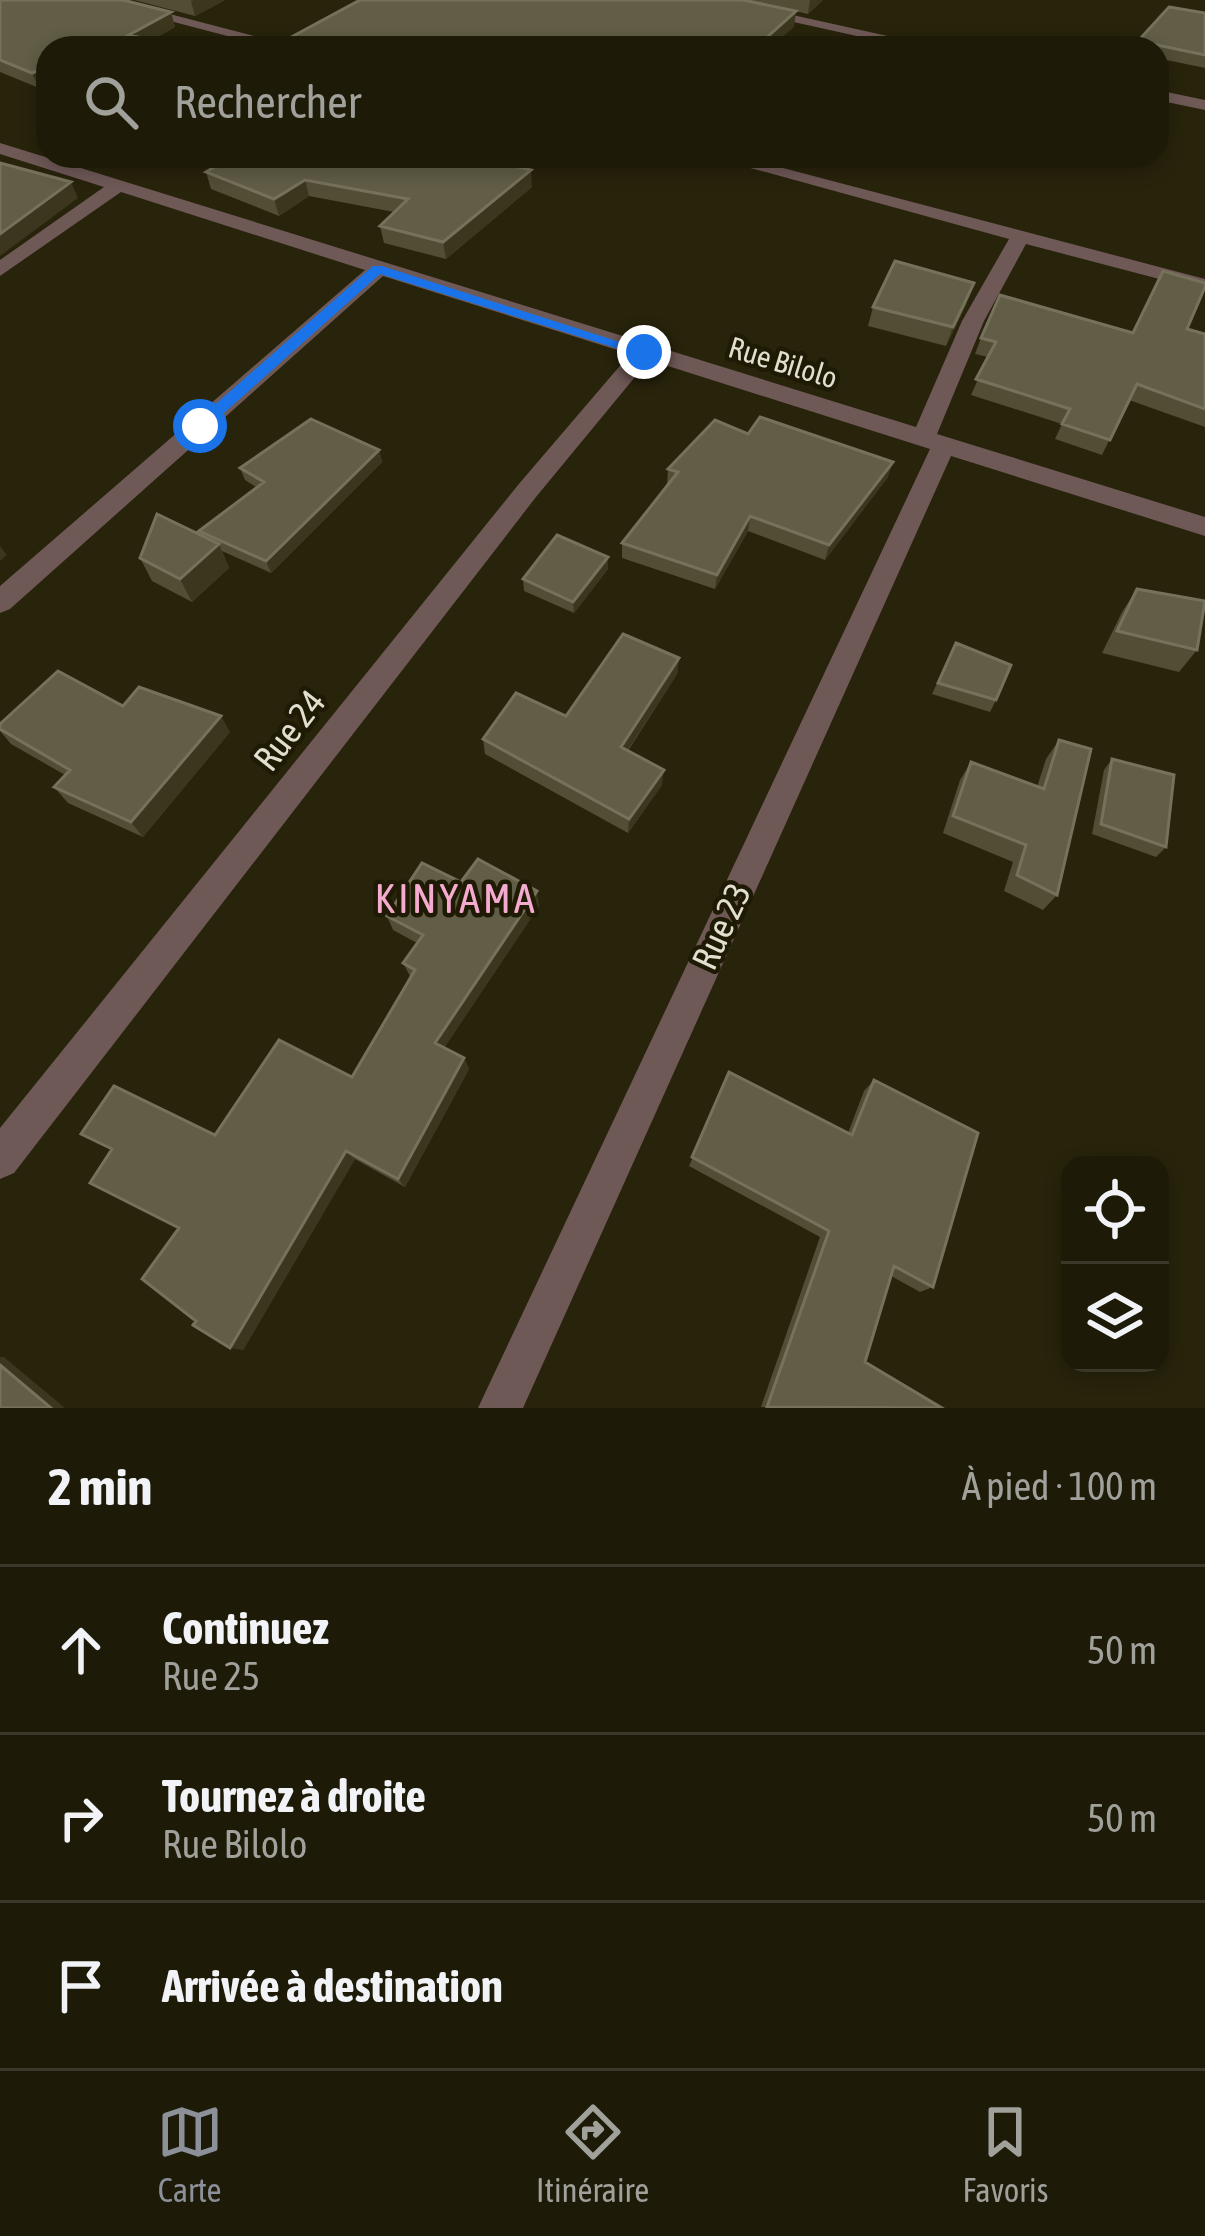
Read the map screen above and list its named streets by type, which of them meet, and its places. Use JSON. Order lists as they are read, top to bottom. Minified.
{"streets":{"street":["Rue Bilolo","Rue 24","Rue 23"]},"crossings":[["Rue Bilolo","Rue 24"],["Rue Bilolo","Rue 23"]],"districts":["KINYAMA"],"page":{"search":"Rechercher","heading":["2 min","À pied · 100 m"],"list":[["Continuez","Rue 25","50 m"],["Tournez à droite","Rue Bilolo","50 m"],"Arrivée à destination"],"nav":["Carte","Itinéraire","Favoris"]}}
